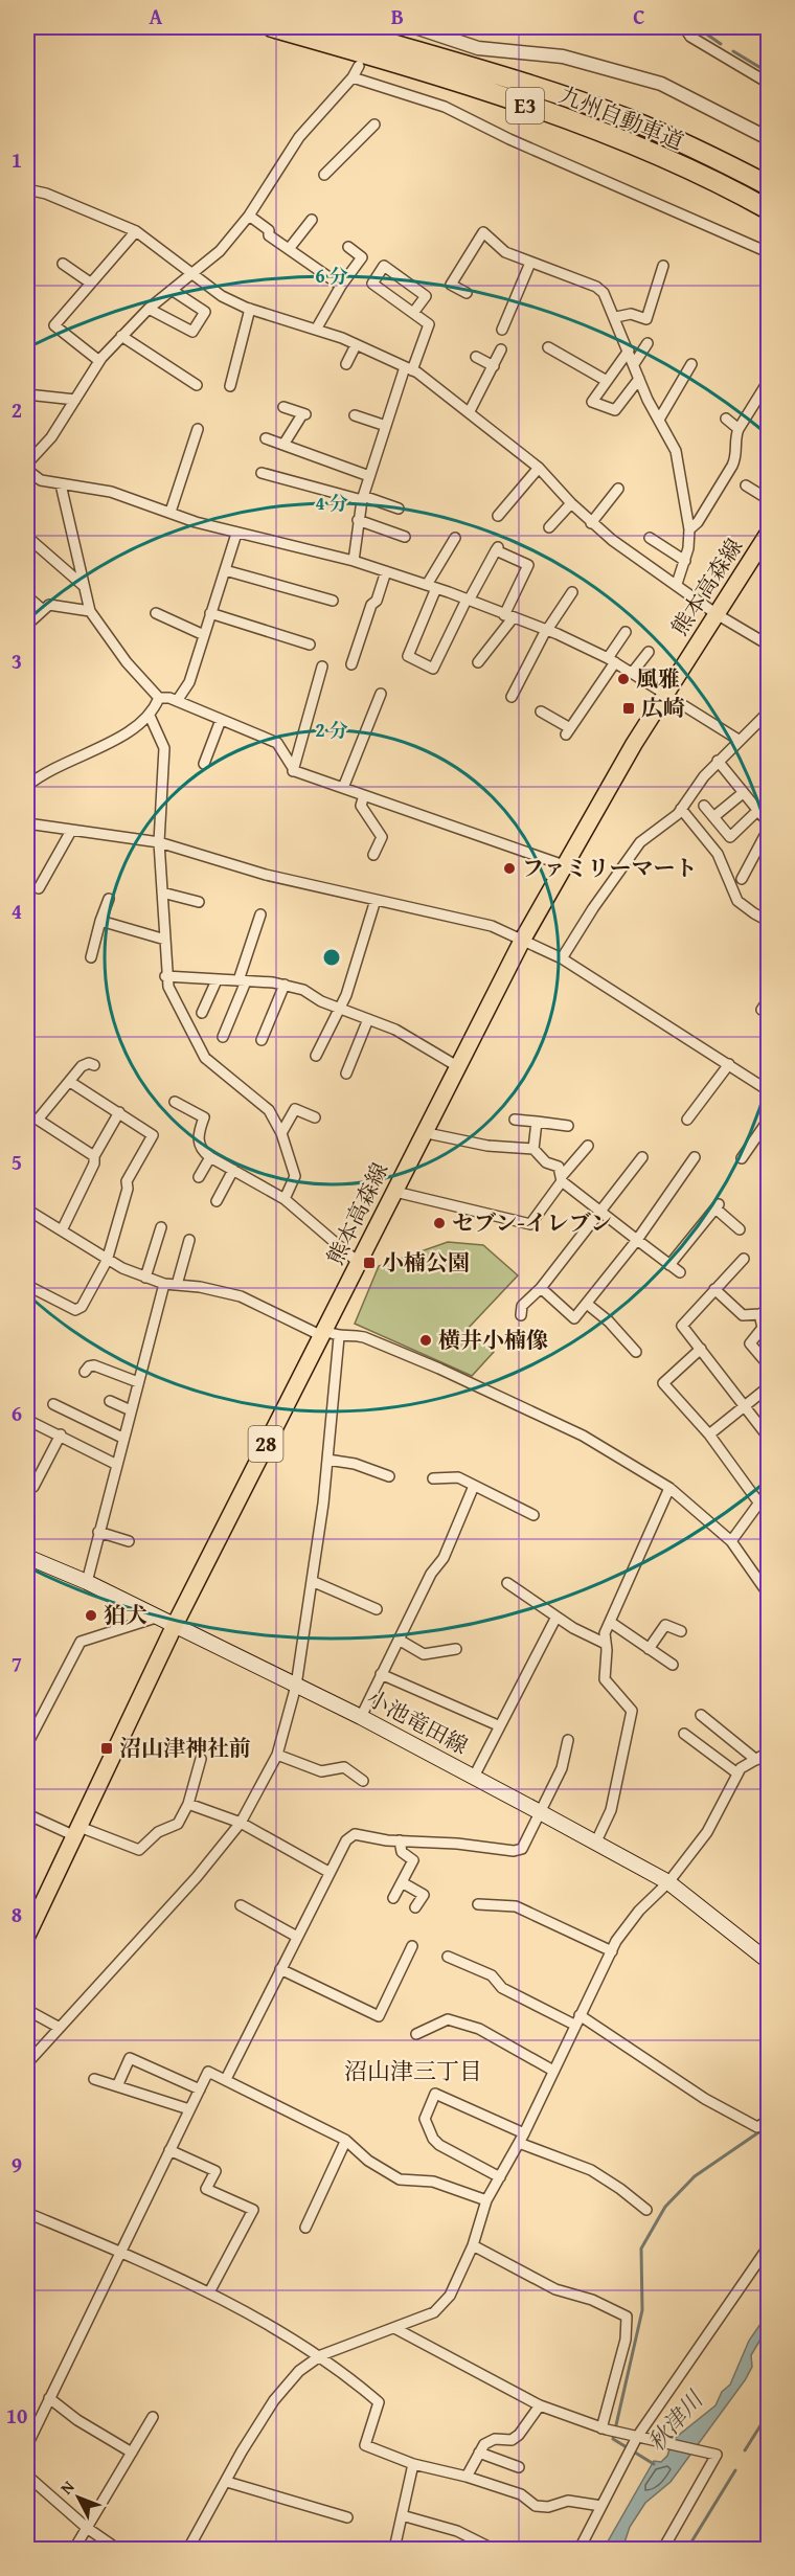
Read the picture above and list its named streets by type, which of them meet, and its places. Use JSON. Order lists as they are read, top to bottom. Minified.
{"streets":{"highway":["E3","九州自動車道"],"main road":["熊本高森線","28","小池竜田線"]},"crossings":[["熊本高森線","小池竜田線"]],"districts":["沼山津三丁目"],"water":["秋津川"],"places":{"other":["風雅","ファミリーマート","セブン-イレブン","横井小楠像","狛犬"],"transit":["広崎","小楠公園","沼山津神社前"]},"north":"top left","grid":{"columns":["A","B","C"],"rows":["1","2","3","4","5","6","7","8","9","10"]},"rings":["6 分","4 分","2 分"]}
